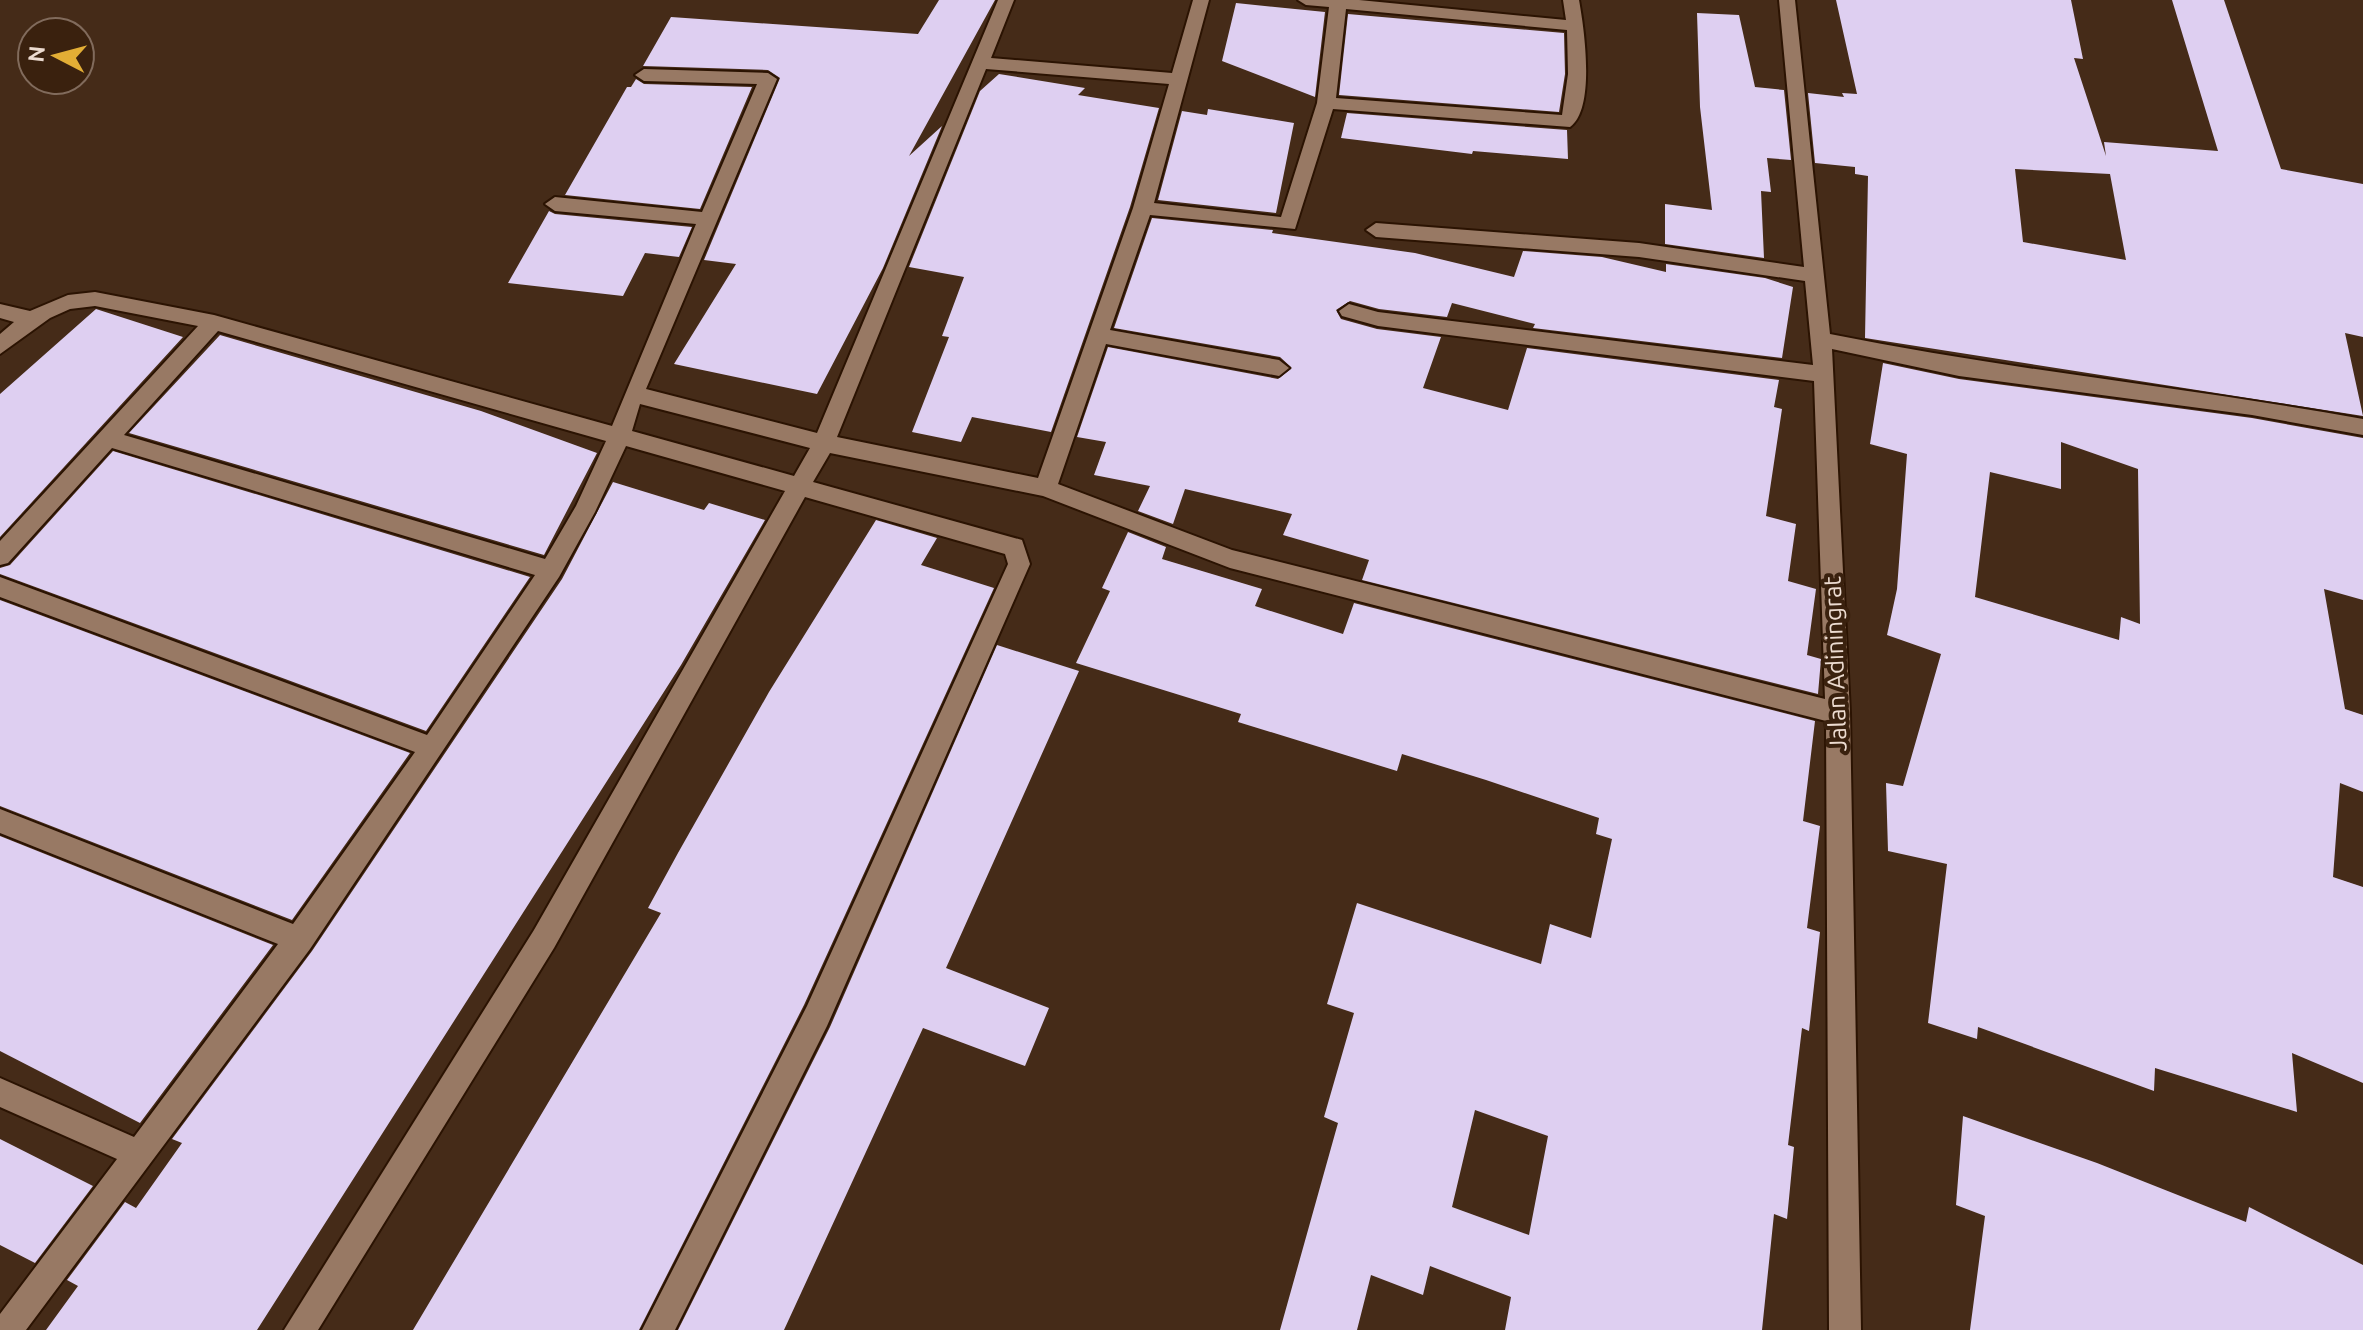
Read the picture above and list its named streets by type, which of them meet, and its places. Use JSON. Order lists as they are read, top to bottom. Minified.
{"streets":{"street":["Jalan Adiningrat"]},"north":"left"}
